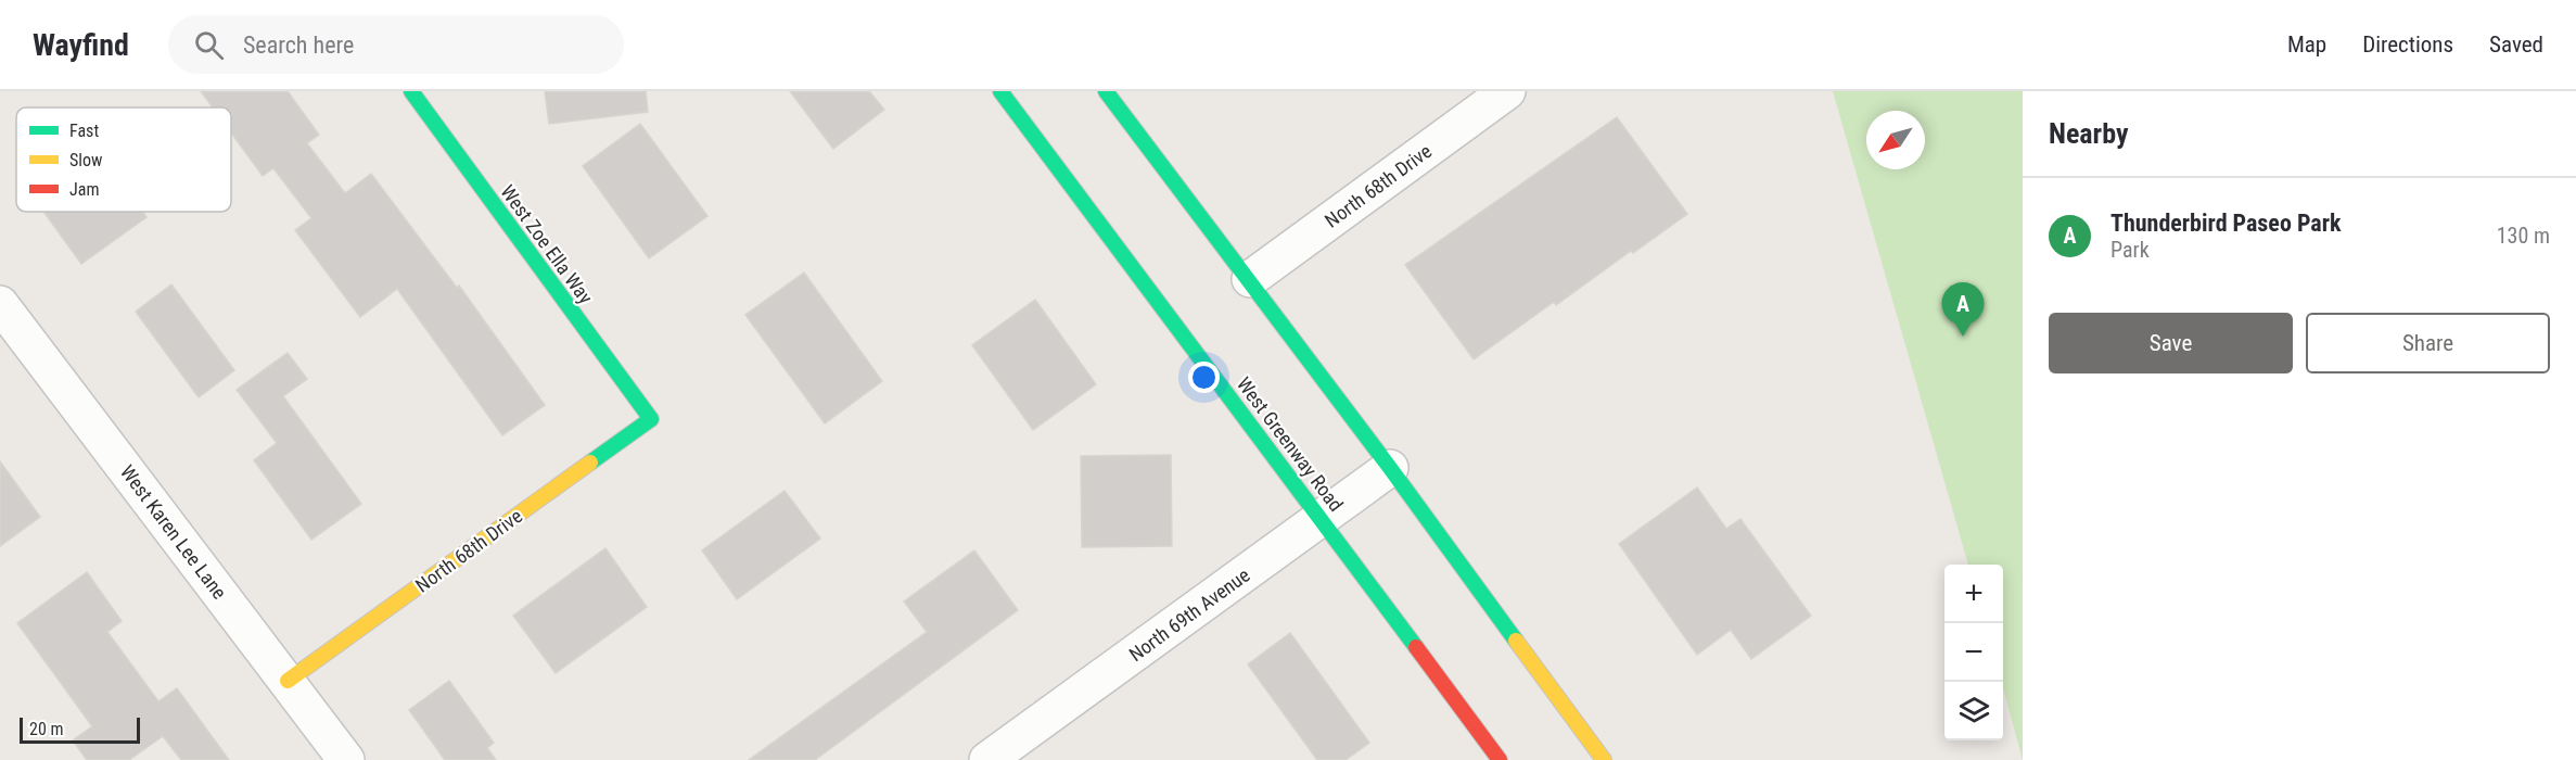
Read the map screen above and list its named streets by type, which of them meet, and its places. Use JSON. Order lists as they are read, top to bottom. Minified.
{"streets":{"street":["North 68th Drive","West Zoe Ella Way","West Greenway Road","West Karen Lee Lane","North 69th Avenue"]},"crossings":[["North 68th Drive","West Zoe Ella Way"],["North 68th Drive","West Karen Lee Lane"],["West Greenway Road","North 69th Avenue"]],"legend":["Fast","Slow","Jam"],"scale_bar":"20 m","north":"bottom left","page":{"header":"Wayfind","search":"Search here","nav":["Map","Directions","Saved"],"heading":"Nearby","list":[{"mark":"A","name":"Thunderbird Paseo Park","note":"Park","value":"130 m"}],"pins":"A","buttons":["Save","Share"],"map_buttons":["+","−"],"scale":"20 m"}}
